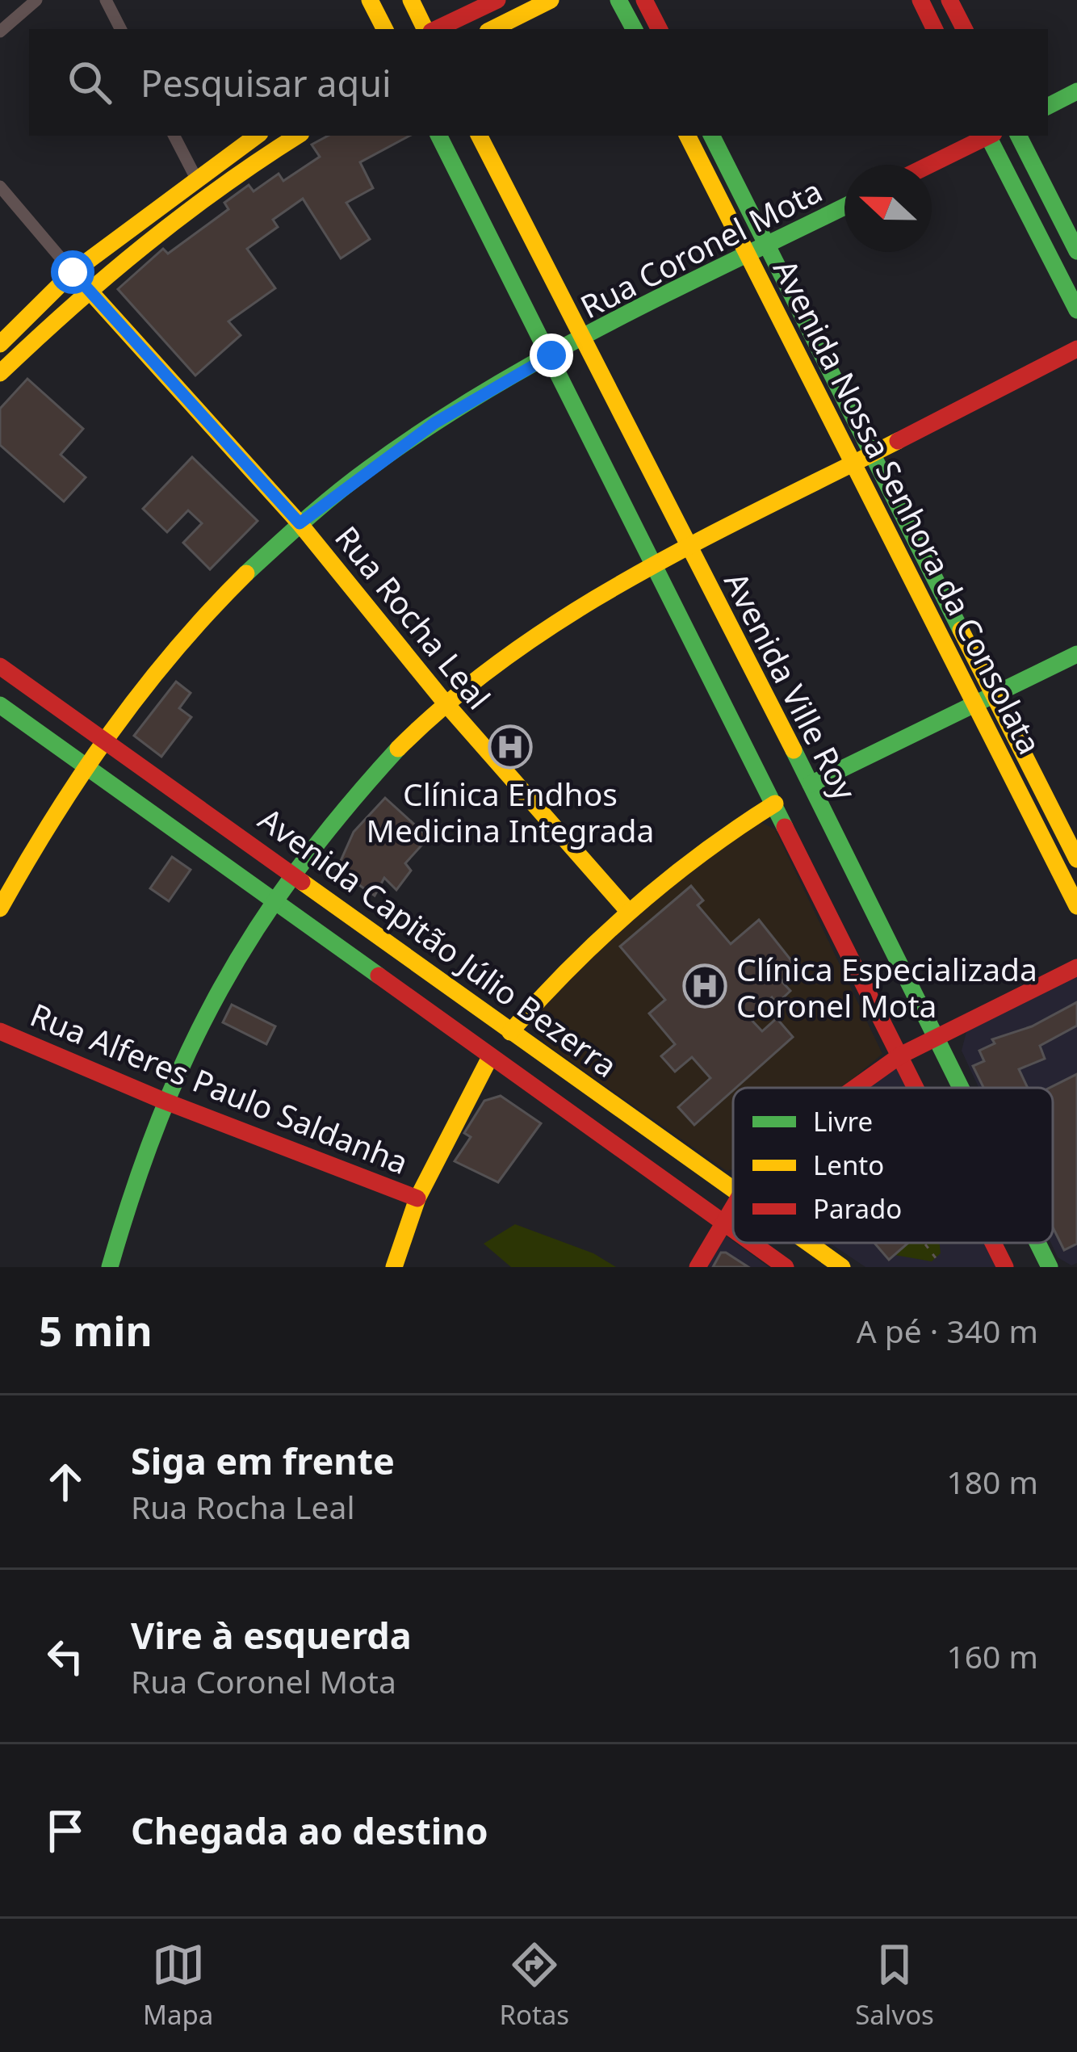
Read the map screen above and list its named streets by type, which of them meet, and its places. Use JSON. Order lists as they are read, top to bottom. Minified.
{"streets":{"main road":["Rua Coronel Mota","Avenida Nossa Senhora da Consolata","Rua Rocha Leal","Avenida Ville Roy","Avenida Capitão Júlio Bezerra","Rua Alferes Paulo Saldanha"]},"crossings":[["Rua Coronel Mota","Avenida Nossa Senhora da Consolata"],["Rua Coronel Mota","Rua Rocha Leal"],["Rua Coronel Mota","Avenida Ville Roy"],["Rua Coronel Mota","Avenida Capitão Júlio Bezerra"]],"places":{"hospital":["Clínica Endhos Medicina Integrada","Clínica Especializada Coronel Mota"]},"legend":["Livre","Lento","Parado"],"north":"left","page":{"search":"Pesquisar aqui","heading":["5 min","A pé · 340 m"],"list":[["Siga em frente","Rua Rocha Leal","180 m"],["Vire à esquerda","Rua Coronel Mota","160 m"],"Chegada ao destino"],"nav":["Mapa","Rotas","Salvos"]}}
